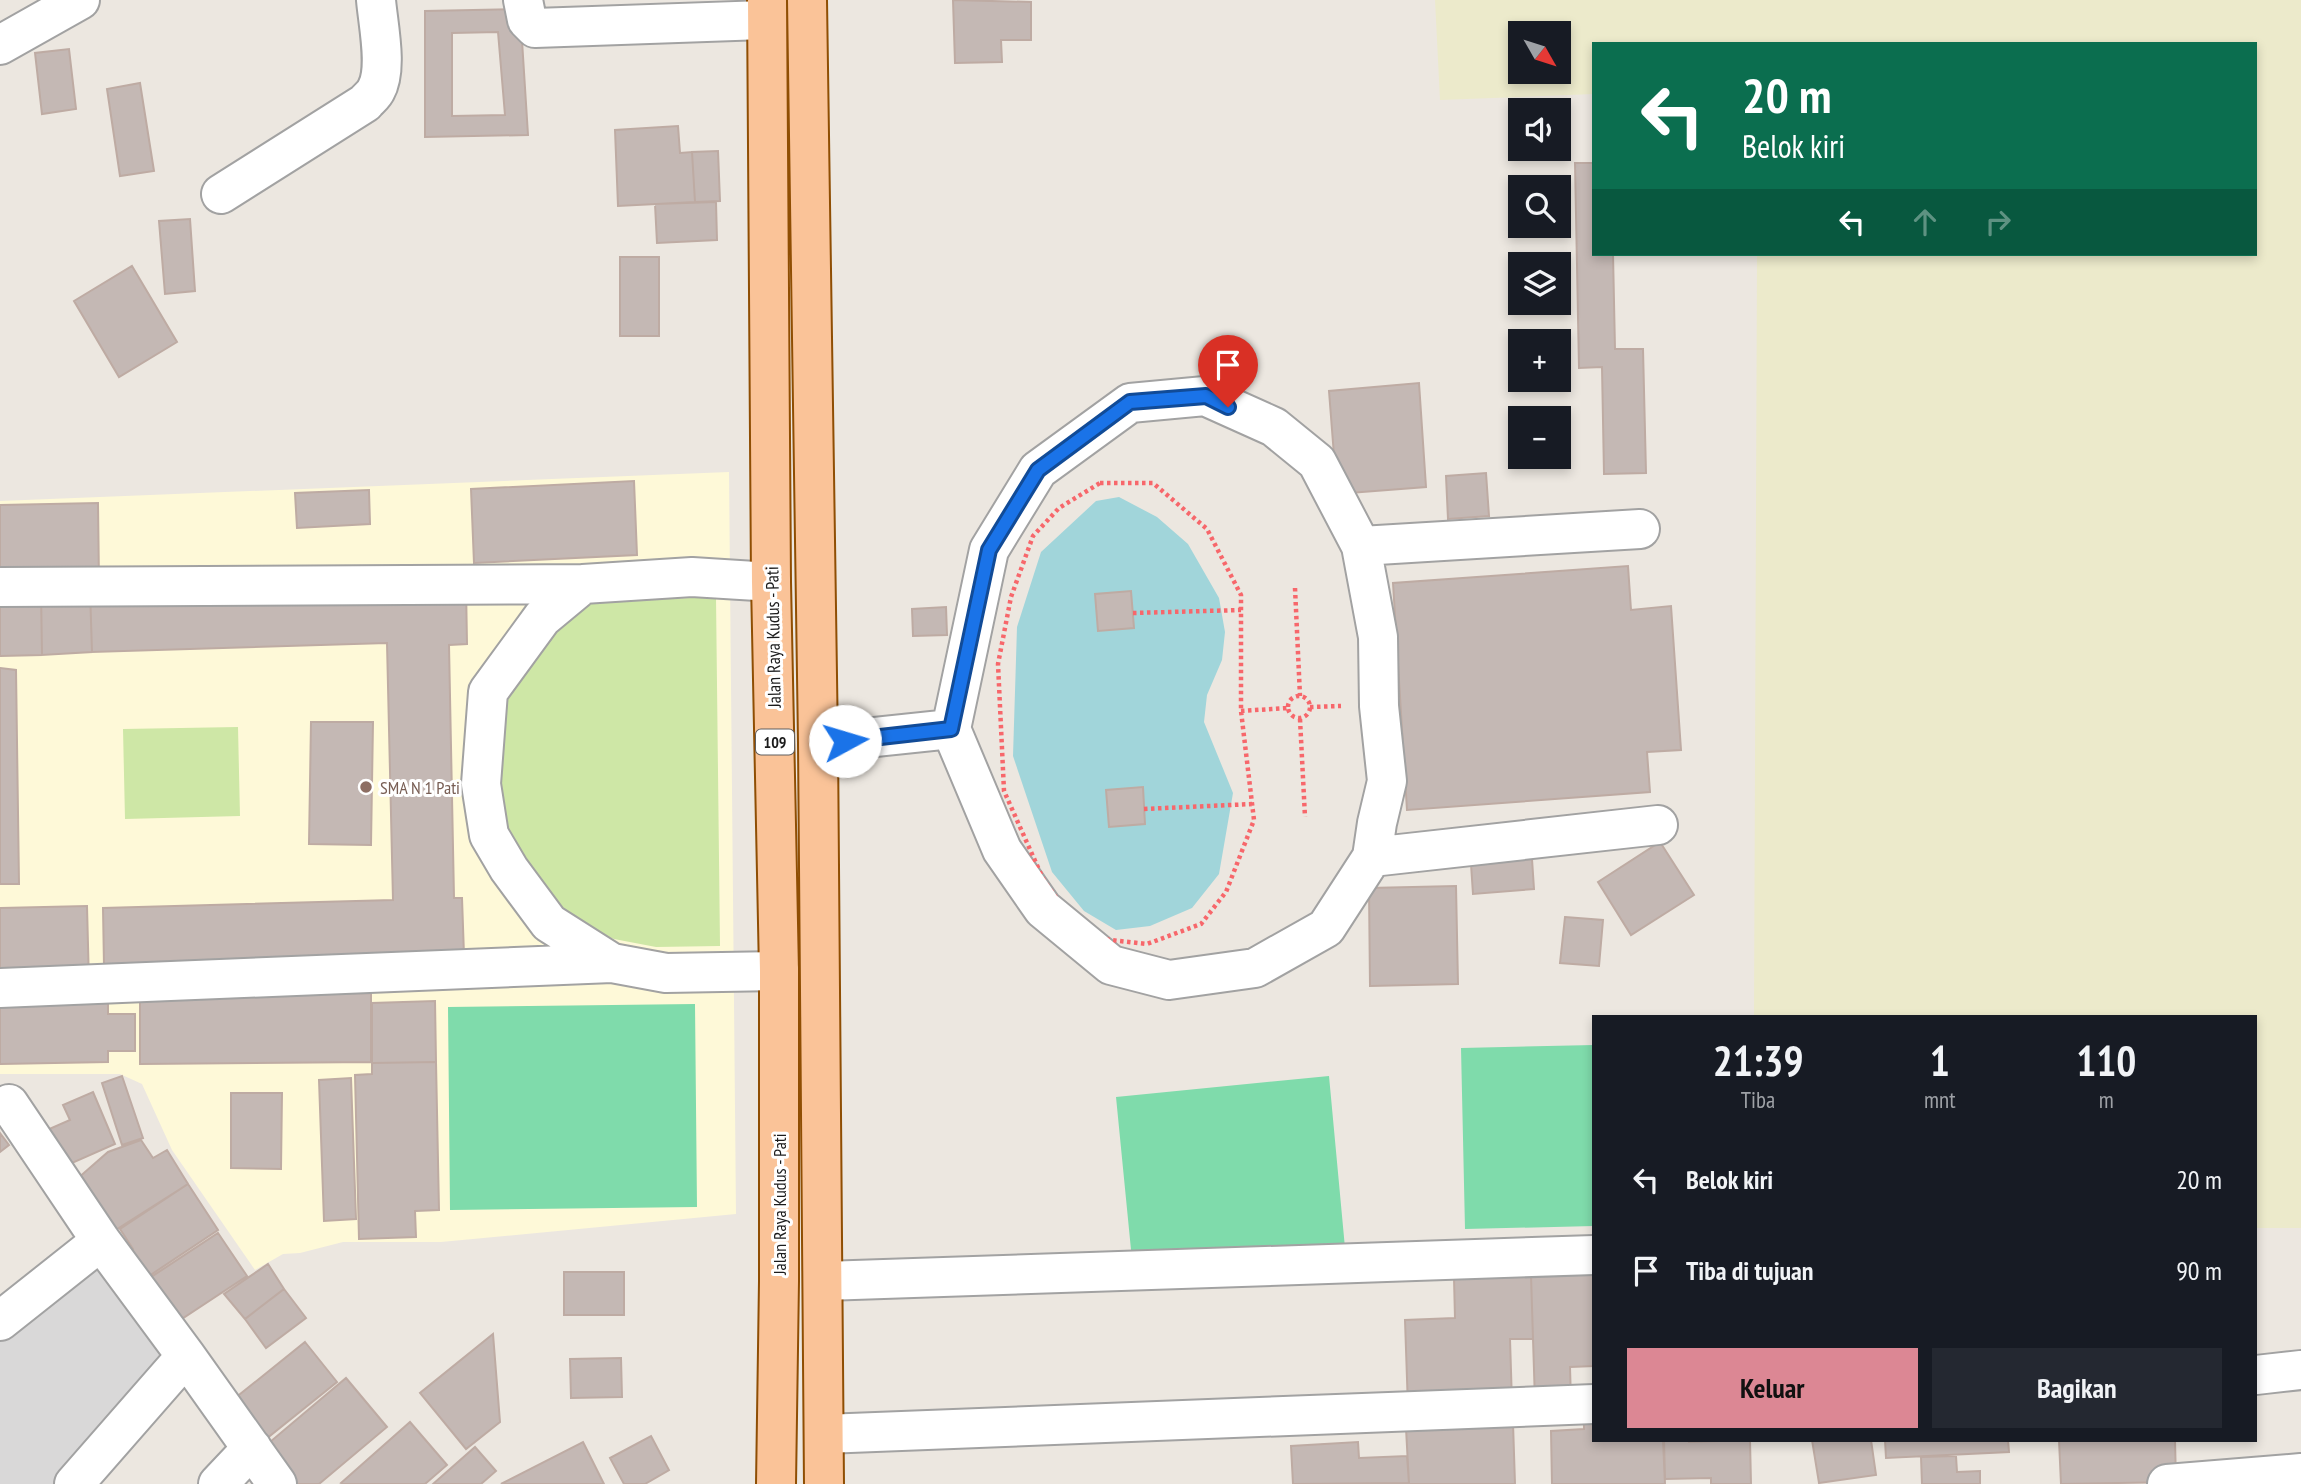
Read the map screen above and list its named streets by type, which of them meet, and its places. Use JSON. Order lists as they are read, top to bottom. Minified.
{"streets":{"main road":["Jalan Raya Kudus - Pati","109"]},"places":["SMA N 1 Pati"],"north":"bottom right","page":{"map_buttons":["+","−"],"turn":["20 m","Belok kiri"],"eta":["21:39","Tiba","1","mnt","110","m"],"list":[{"name":"Belok kiri","value":"20 m"},{"name":"Tiba di tujuan","value":"90 m"}],"buttons":["Keluar","Bagikan"]}}
